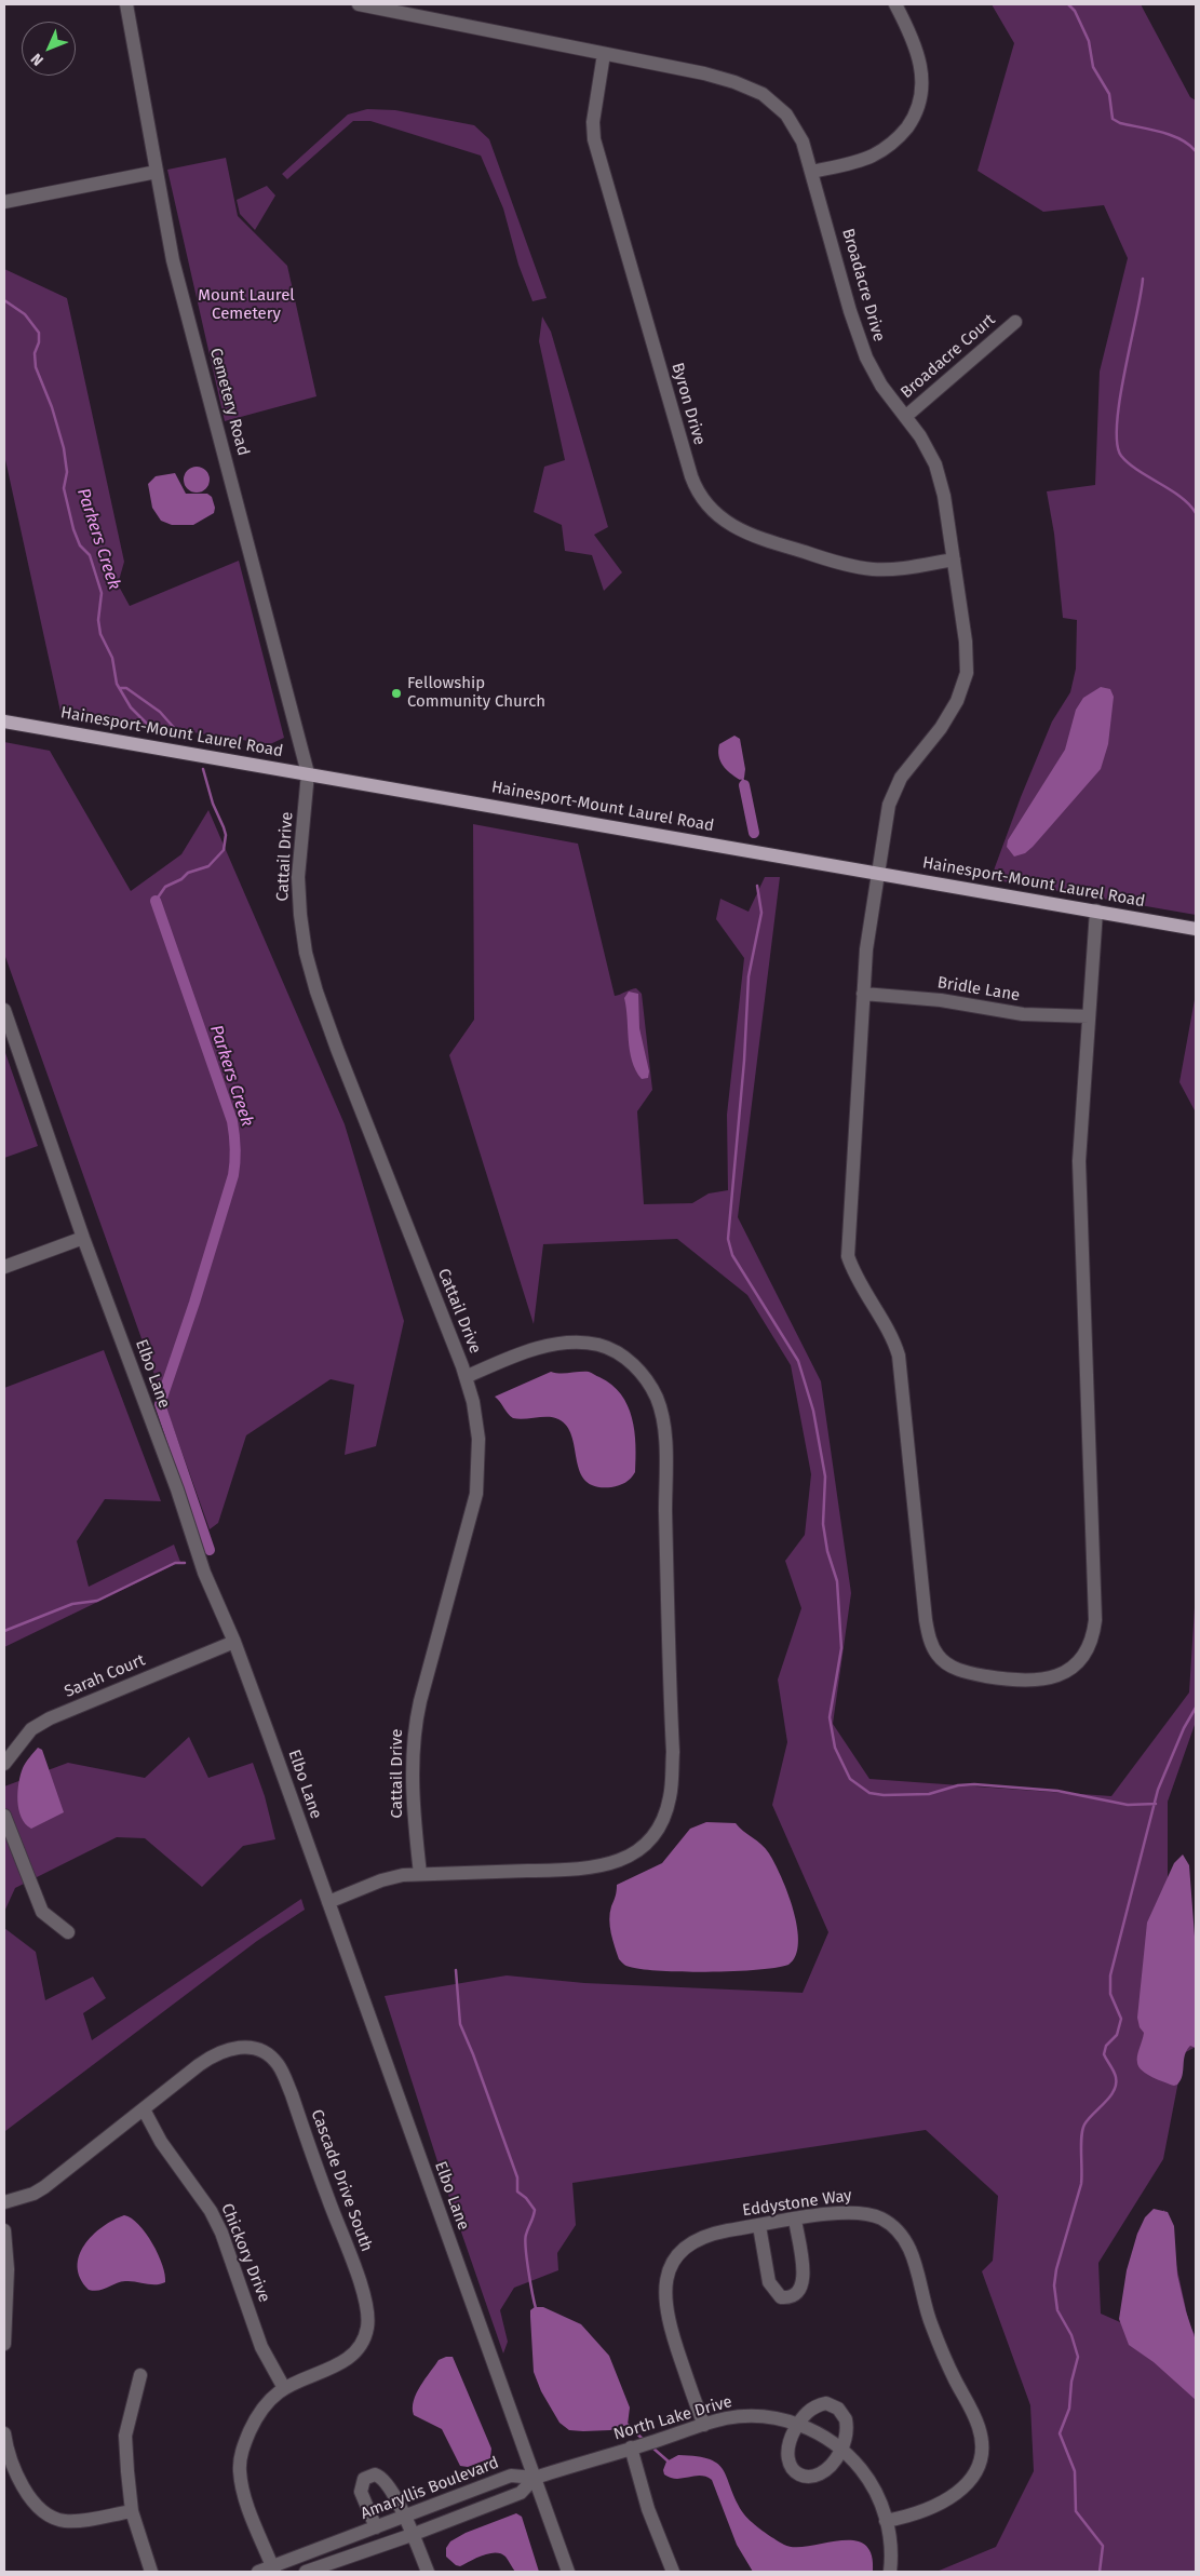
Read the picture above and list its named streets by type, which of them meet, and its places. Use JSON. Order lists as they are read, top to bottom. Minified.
{"streets":{"main road":["Hainesport-Mount Laurel Road"],"street":["Broadacre Drive","Broadacre Court","Cemetery Road","Byron Drive","Cattail Drive","Bridle Lane","Elbo Lane","Sarah Court","Cascade Drive South","Eddystone Way","Chickory Drive","North Lake Drive","Amaryllis Boulevard"]},"crossings":[["Broadacre Drive","Broadacre Court"],["Broadacre Drive","Byron Drive"],["Broadacre Drive","Hainesport-Mount Laurel Road"],["Broadacre Drive","Bridle Lane"],["Cemetery Road","Hainesport-Mount Laurel Road"],["Cemetery Road","Cattail Drive"],["Hainesport-Mount Laurel Road","Cattail Drive"],["Elbo Lane","Sarah Court"],["Elbo Lane","North Lake Drive"],["Elbo Lane","Amaryllis Boulevard"],["Cascade Drive South","Chickory Drive"],["Cascade Drive South","Amaryllis Boulevard"],["Eddystone Way","North Lake Drive"],["North Lake Drive","Amaryllis Boulevard"]],"water":["Parkers Creek"],"parks":["Mount Laurel Cemetery"],"places":["Fellowship Community Church"],"north":"bottom left"}
